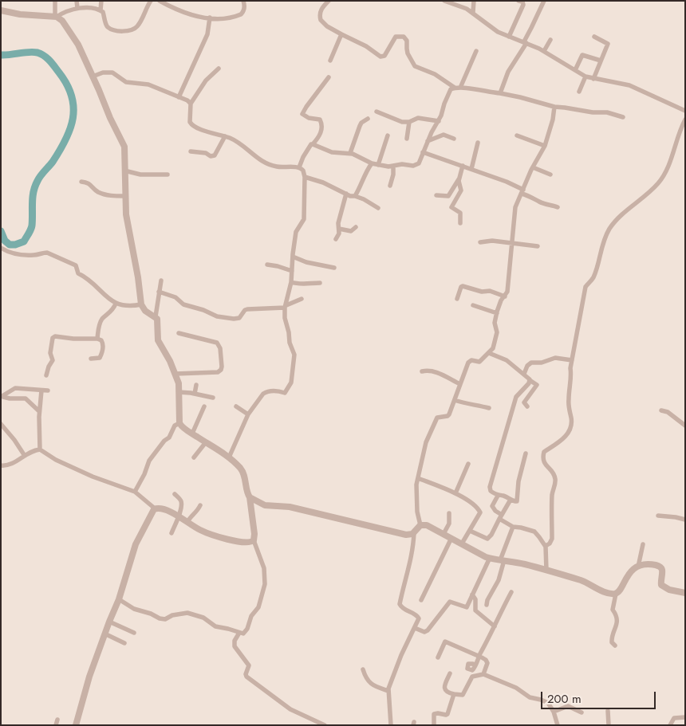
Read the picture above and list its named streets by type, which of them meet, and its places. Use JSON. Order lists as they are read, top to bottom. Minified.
{"scale_bar":"200 m"}
